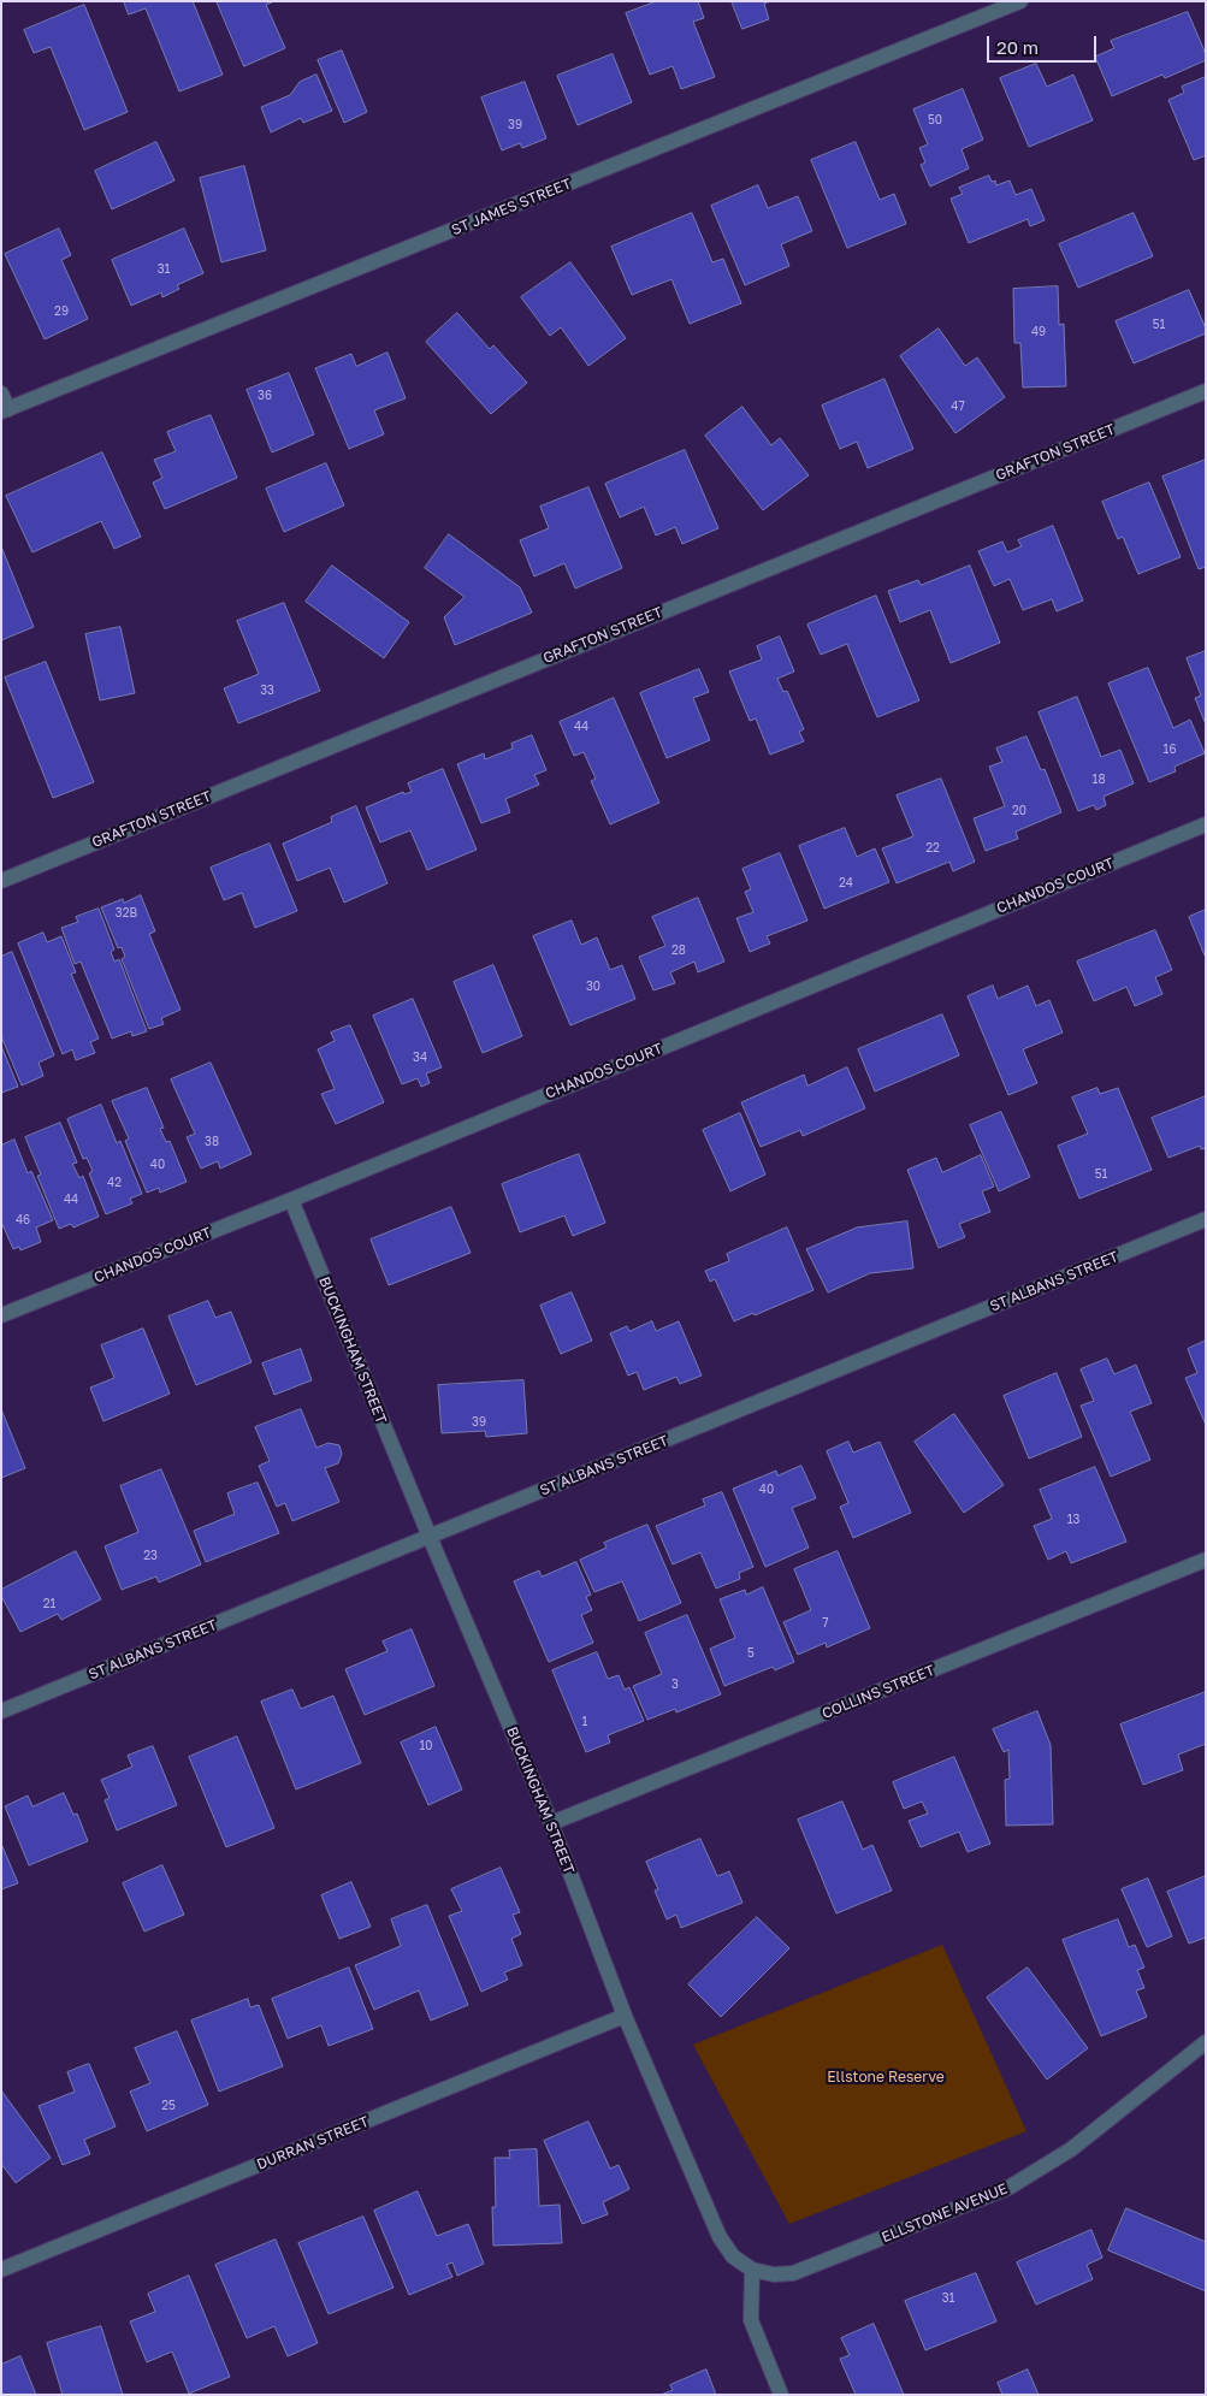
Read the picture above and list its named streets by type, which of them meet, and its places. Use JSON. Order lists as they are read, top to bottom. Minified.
{"streets":{"street":["ST JAMES STREET","GRAFTON STREET","CHANDOS COURT","ST ALBANS STREET","BUCKINGHAM STREET","COLLINS STREET","DURRAN STREET","ELLSTONE AVENUE"]},"crossings":[["CHANDOS COURT","BUCKINGHAM STREET"],["ST ALBANS STREET","BUCKINGHAM STREET"],["BUCKINGHAM STREET","COLLINS STREET"],["BUCKINGHAM STREET","DURRAN STREET"],["BUCKINGHAM STREET","ELLSTONE AVENUE"]],"parks":["Ellstone Reserve"],"house_numbers":["50","39","31","29","51","49","36","47","33","44","16","18","20","22","24","32B","28","30","34","38","40","51","42","44","46","39","40","13","23","21","7","5","3","1","10","25","31"],"scale_bar":"20 m"}
